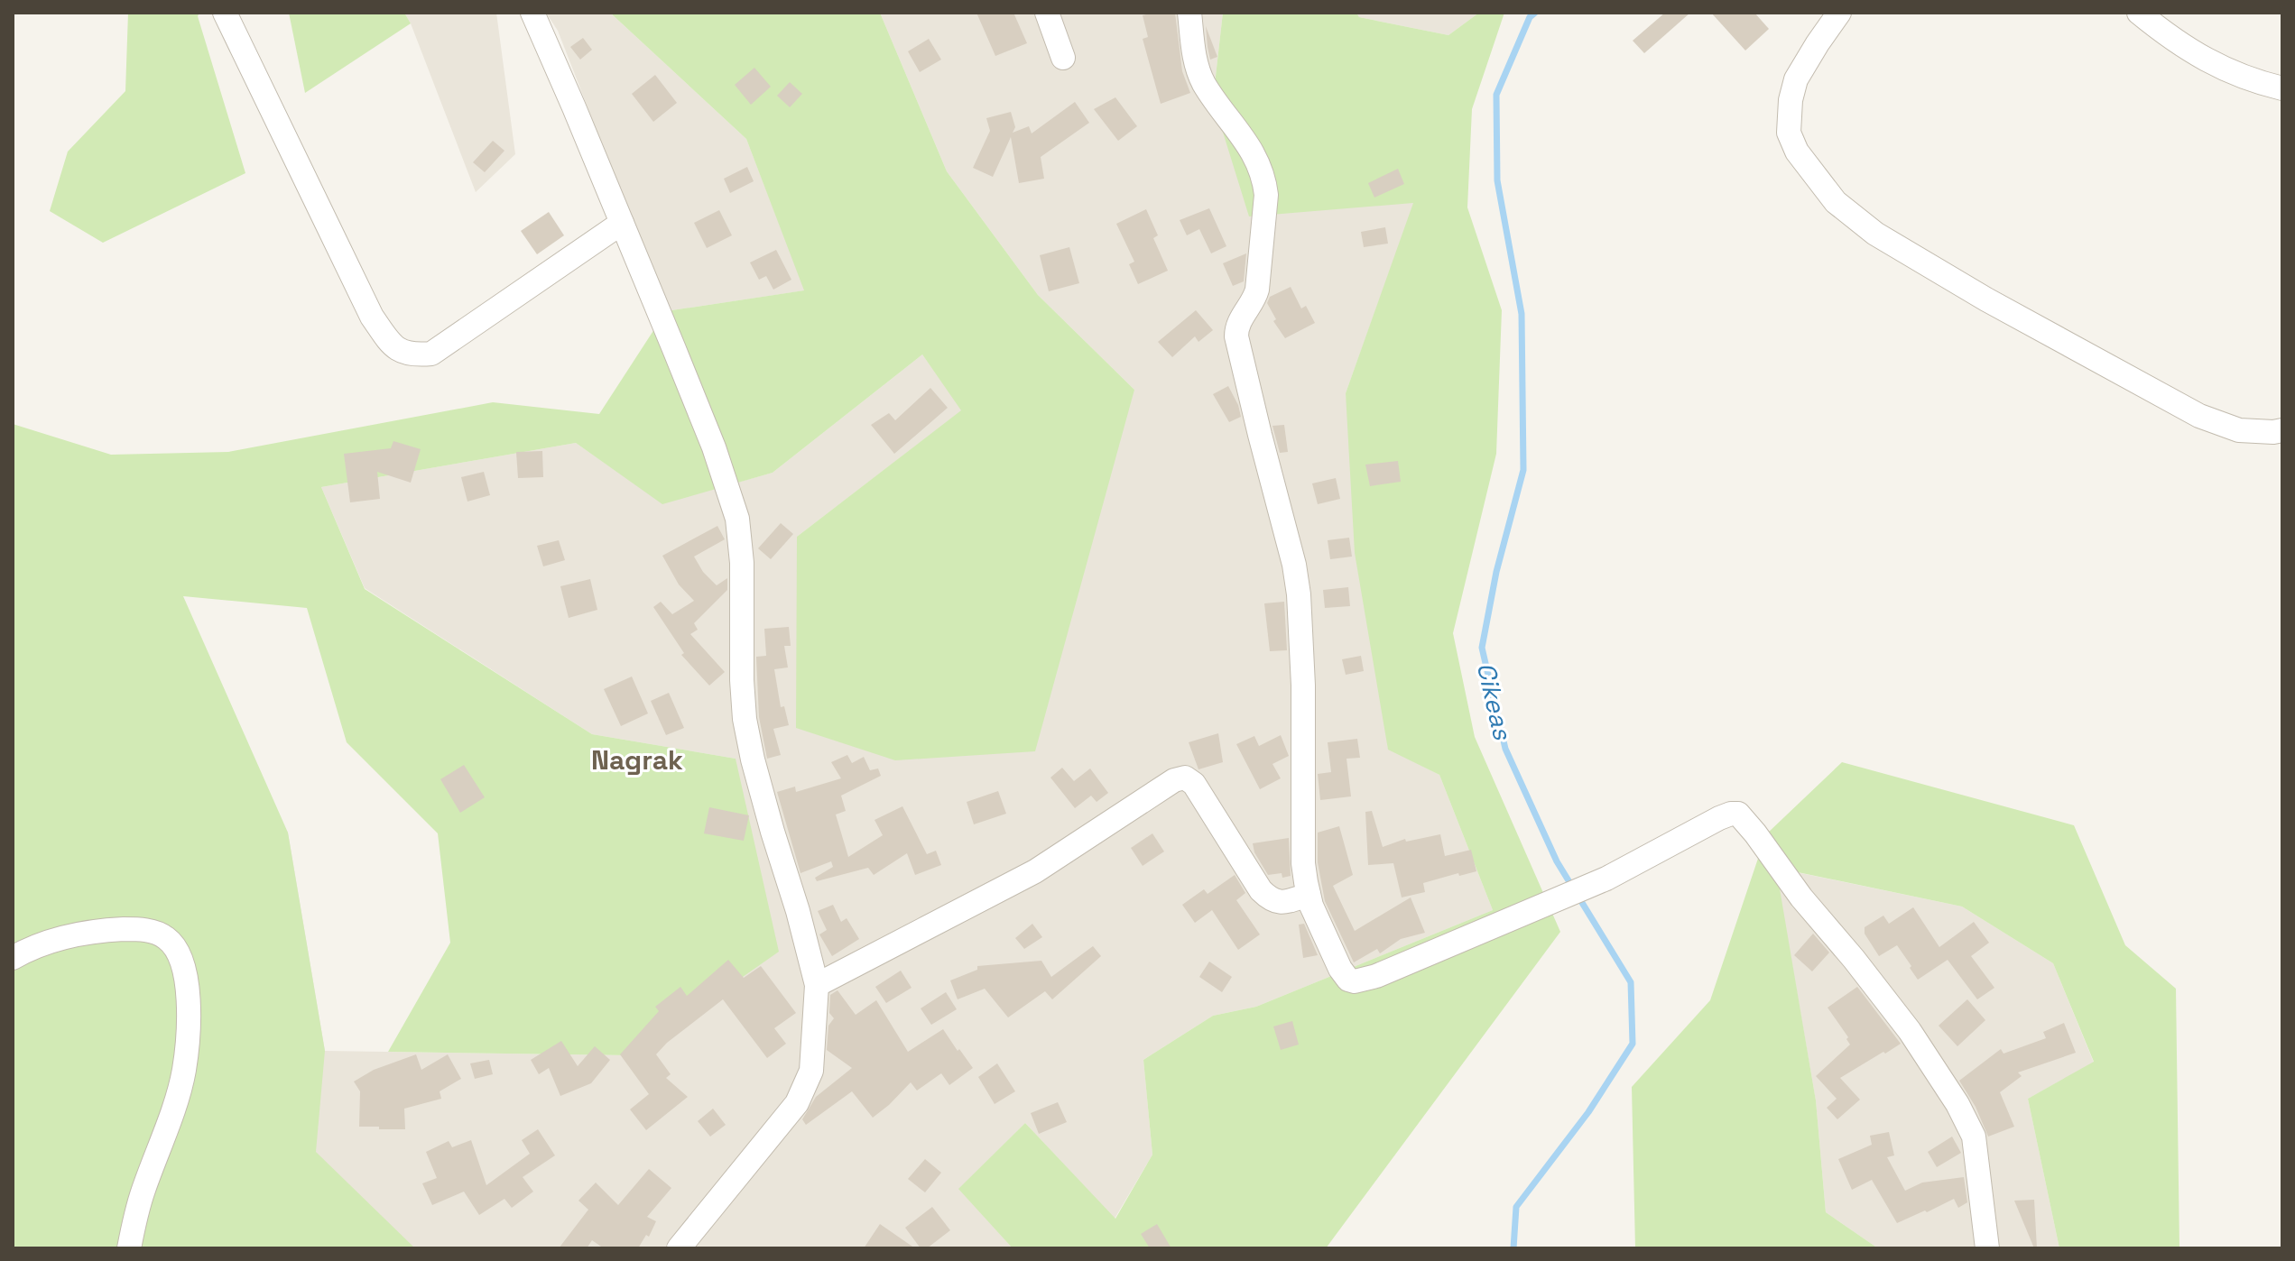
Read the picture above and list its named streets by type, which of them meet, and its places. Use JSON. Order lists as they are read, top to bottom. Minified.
{"districts":["Nagrak"],"water":["Cikeas"]}
